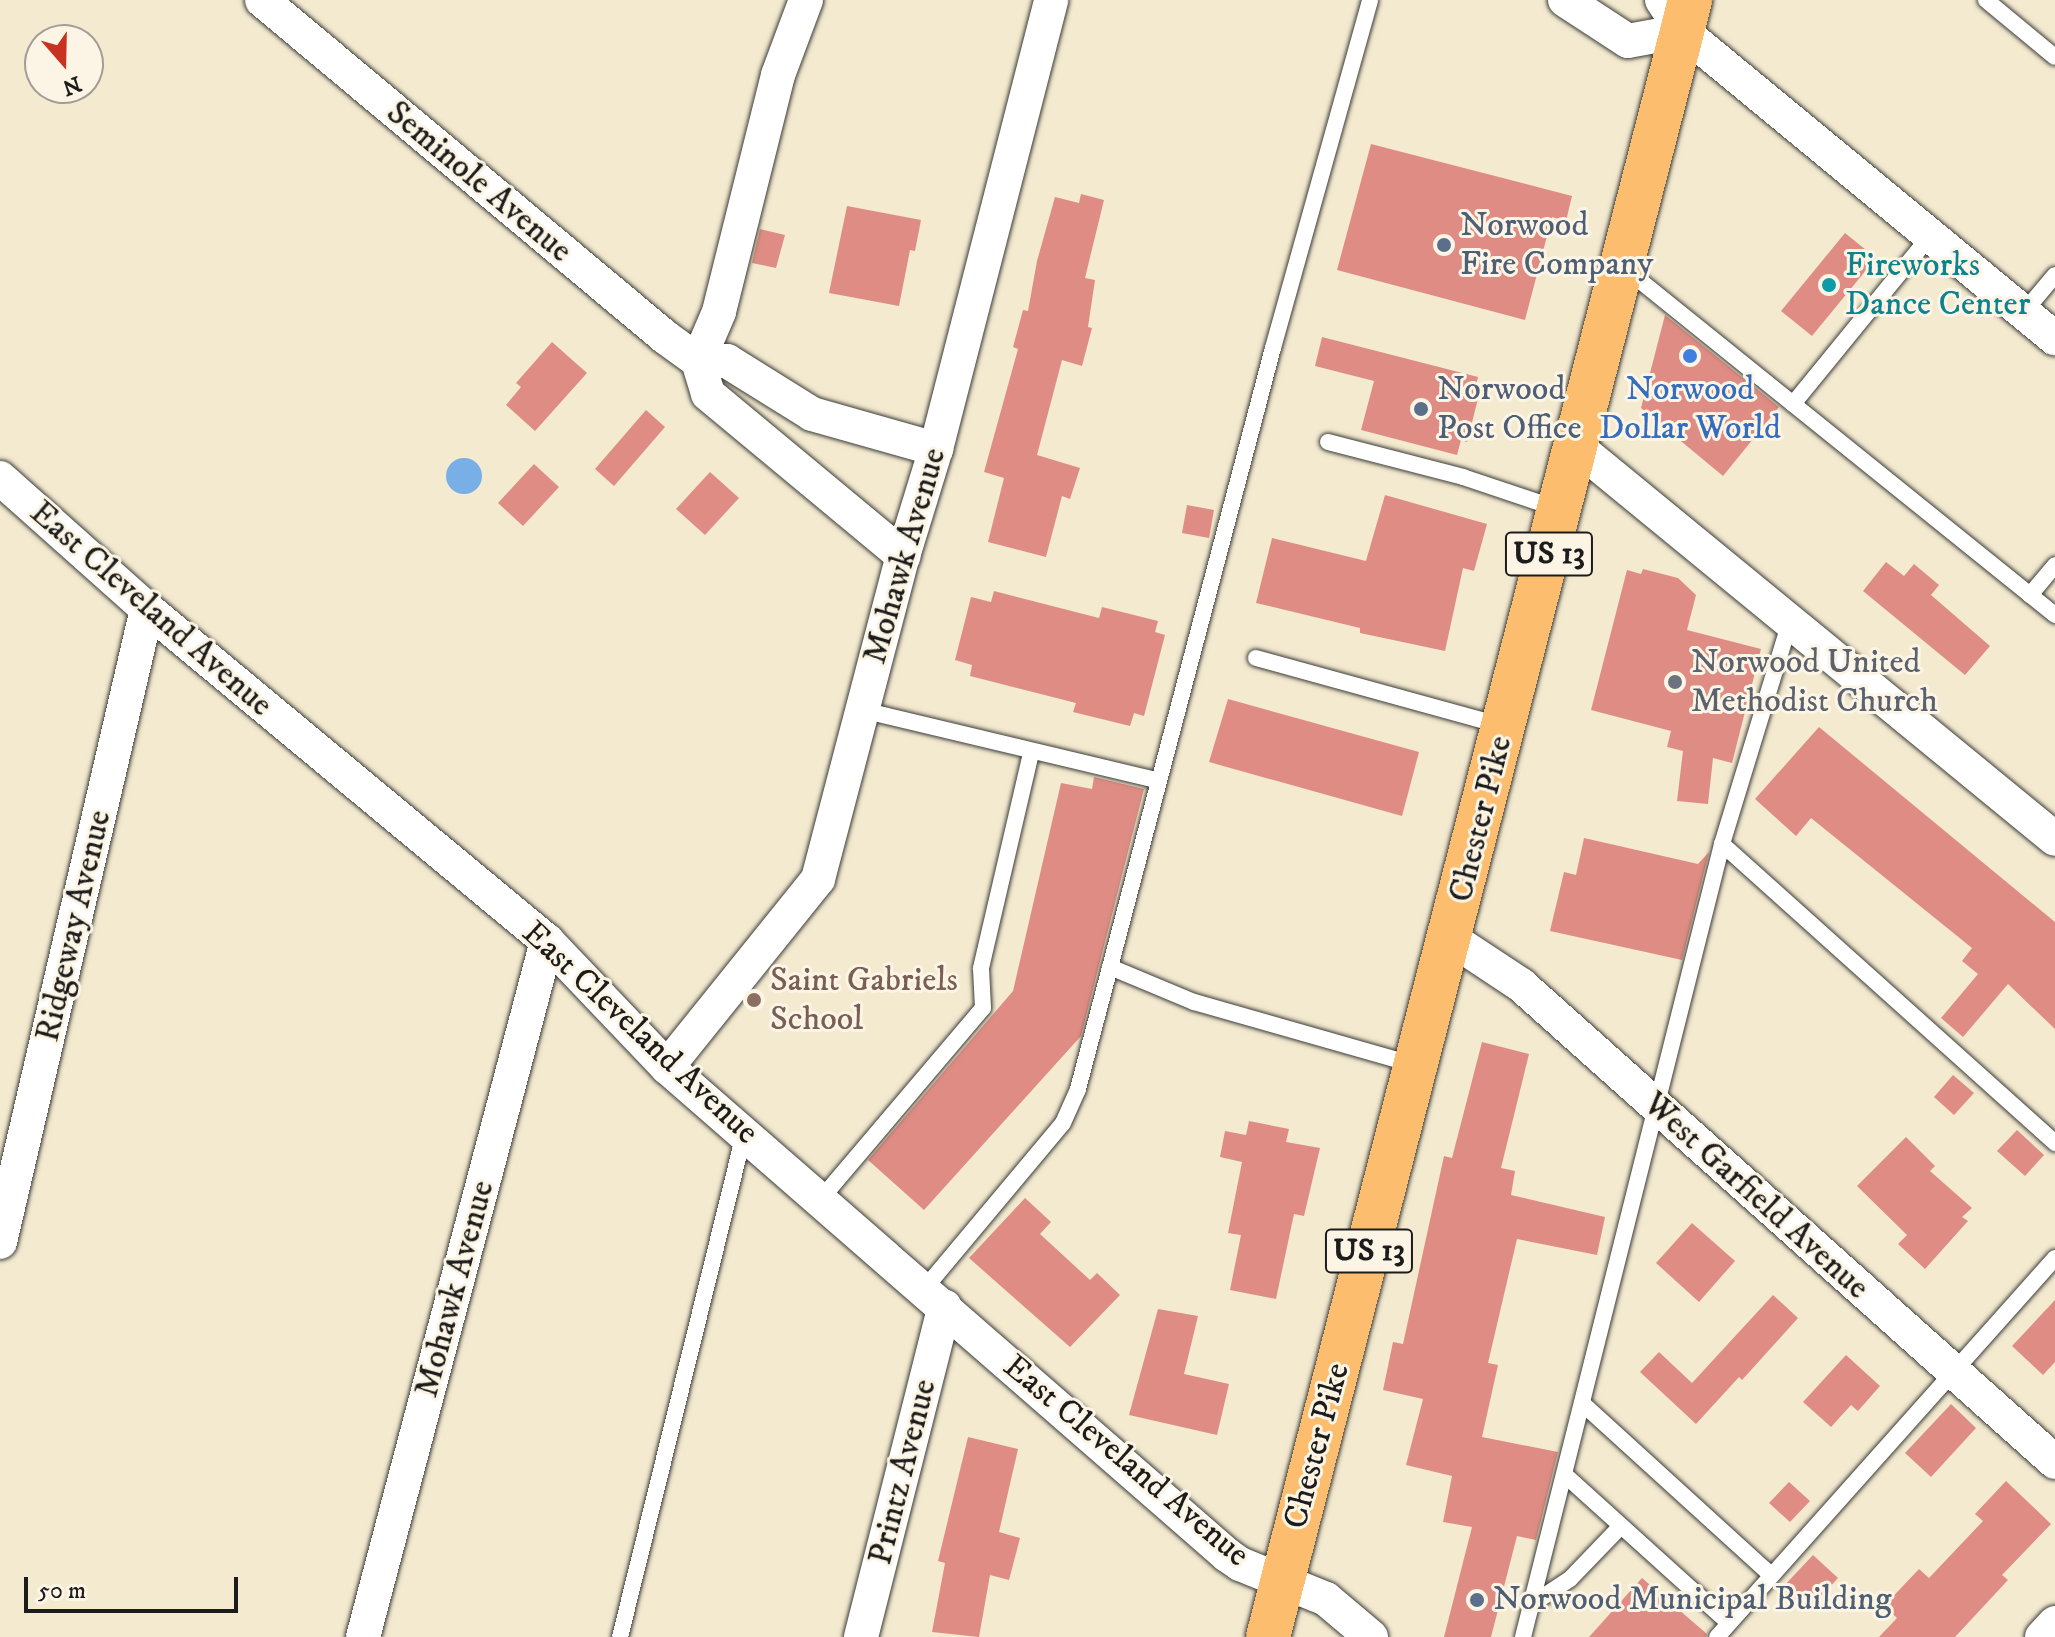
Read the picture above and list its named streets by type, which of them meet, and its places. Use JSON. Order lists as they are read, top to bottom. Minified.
{"streets":{"main road":["US 13","Chester Pike"],"street":["Seminole Avenue","Mohawk Avenue","East Cleveland Avenue","Ridgeway Avenue","West Garfield Avenue","Printz Avenue"]},"crossings":[["Seminole Avenue","Mohawk Avenue"],["Mohawk Avenue","East Cleveland Avenue"],["East Cleveland Avenue","Chester Pike"],["East Cleveland Avenue","Ridgeway Avenue"],["East Cleveland Avenue","Printz Avenue"],["Chester Pike","West Garfield Avenue"]],"places":["Norwood Fire Company","Fireworks Dance Center","Norwood Dollar World","Norwood Post Office","Norwood United Methodist Church","Saint Gabriels School","Norwood Municipal Building"],"scale_bar":"50 m","north":"bottom"}
